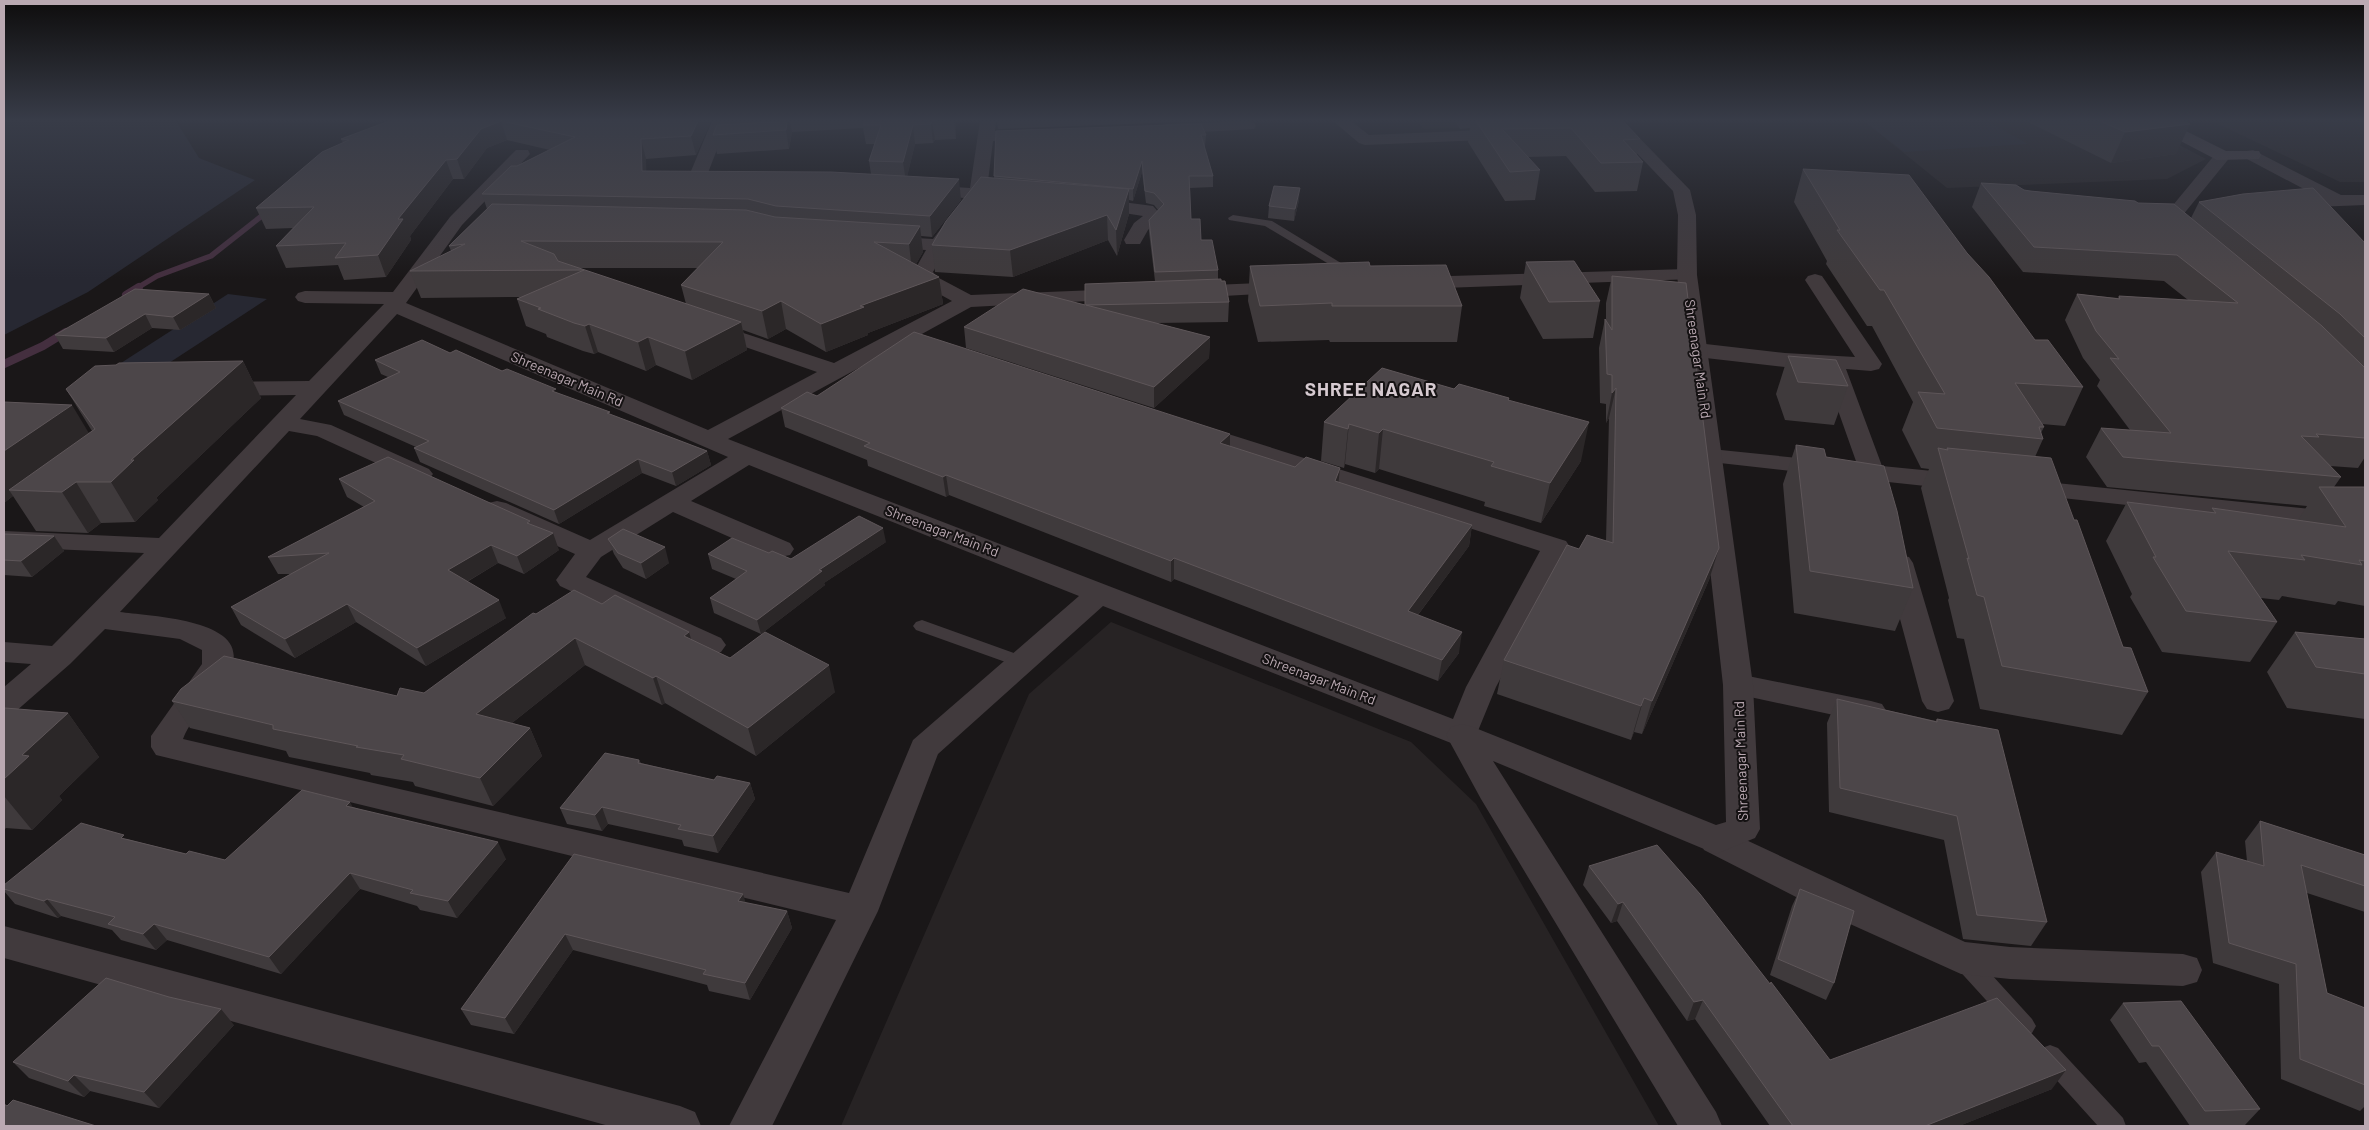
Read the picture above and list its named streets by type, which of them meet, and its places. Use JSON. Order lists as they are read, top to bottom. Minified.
{"streets":{"street":["Shreenagar Main Rd"]},"districts":["SHREE NAGAR"]}
